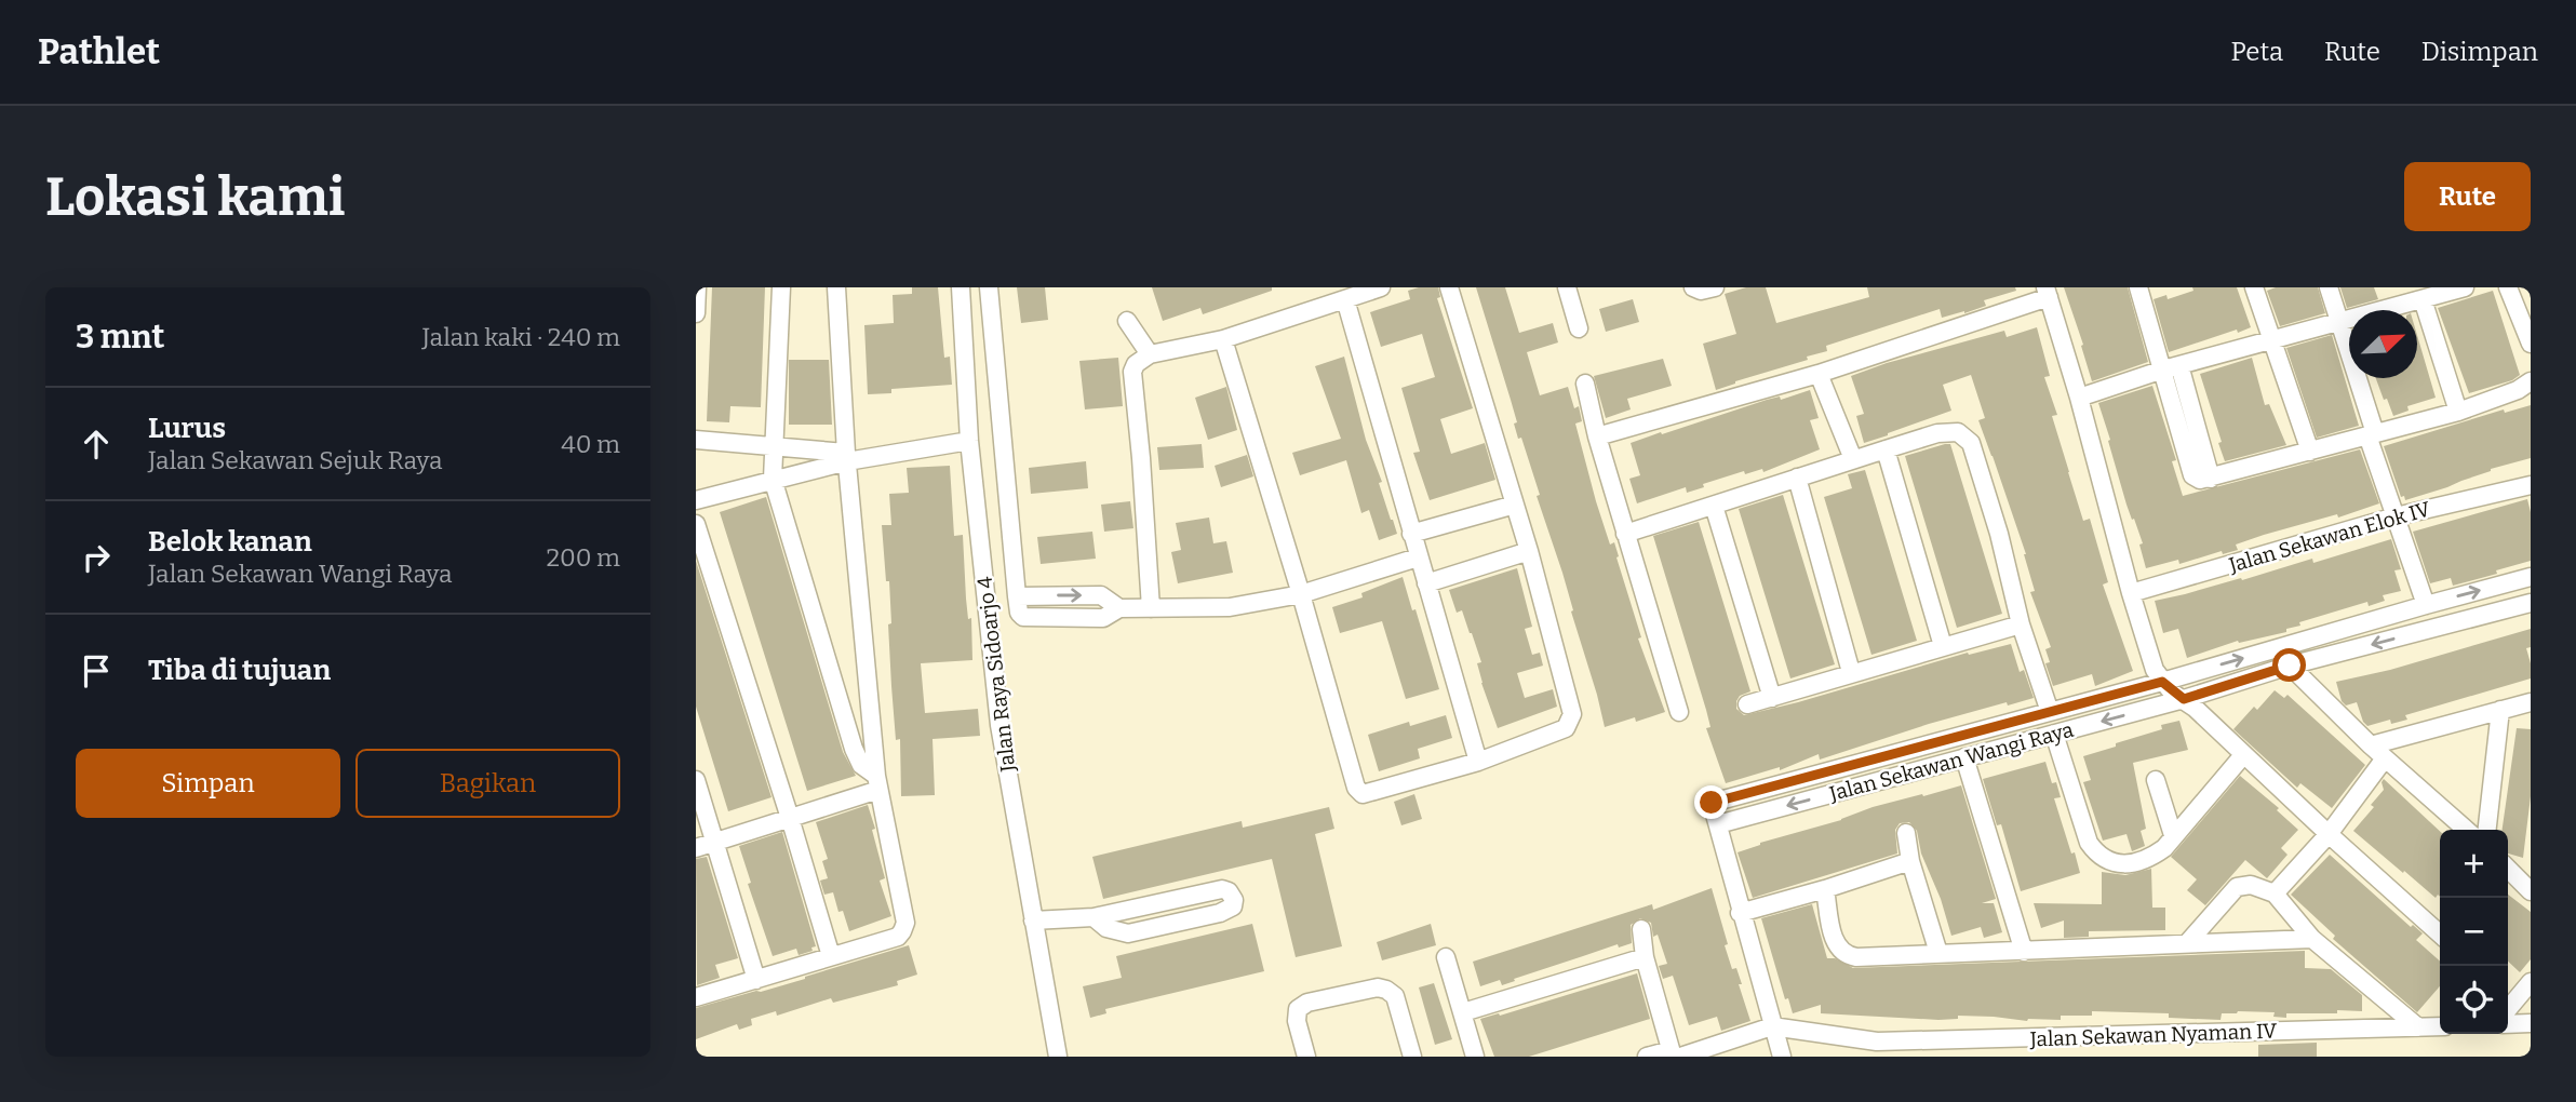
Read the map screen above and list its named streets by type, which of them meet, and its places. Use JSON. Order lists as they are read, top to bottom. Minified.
{"streets":{"street":["Jalan Sekawan Elok IV","Jalan Raya Sidoarjo 4","Jalan Sekawan Wangi Raya","Jalan Sekawan Nyaman IV"]},"north":"top right","page":{"header":"Pathlet","nav":["Peta","Rute","Disimpan"],"buttons":["Rute",["Simpan","Bagikan"]],"title":"Lokasi kami","heading":["3 mnt","Jalan kaki · 240 m"],"list":[["Lurus","Jalan Sekawan Sejuk Raya","40 m"],["Belok kanan","Jalan Sekawan Wangi Raya","200 m"],"Tiba di tujuan"],"map_buttons":["+","−"]}}
